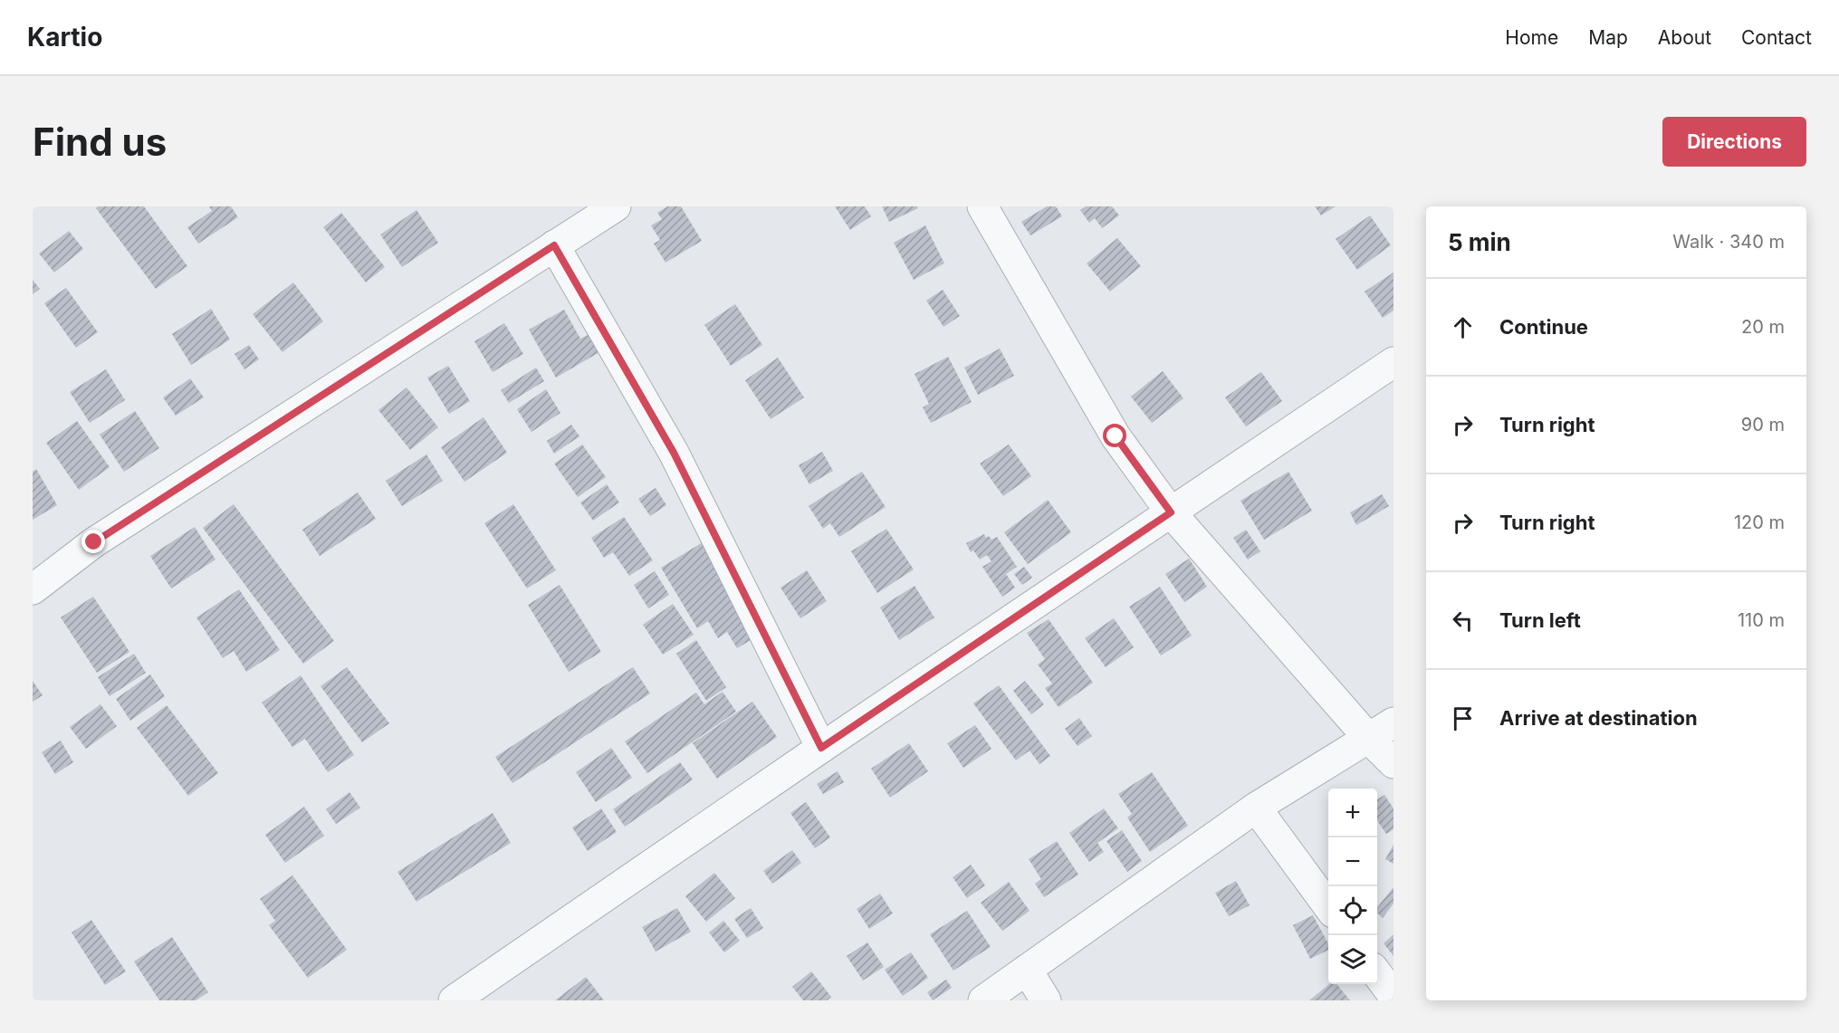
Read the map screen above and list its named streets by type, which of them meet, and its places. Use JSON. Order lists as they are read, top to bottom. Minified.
{"page":{"header":"Kartio","nav":["Home","Map","About","Contact"],"buttons":"Directions","title":"Find us","heading":["5 min","Walk · 340 m"],"list":[["Continue","20 m"],["Turn right","90 m"],["Turn right","120 m"],["Turn left","110 m"],"Arrive at destination"],"map_buttons":["+","−"]}}
